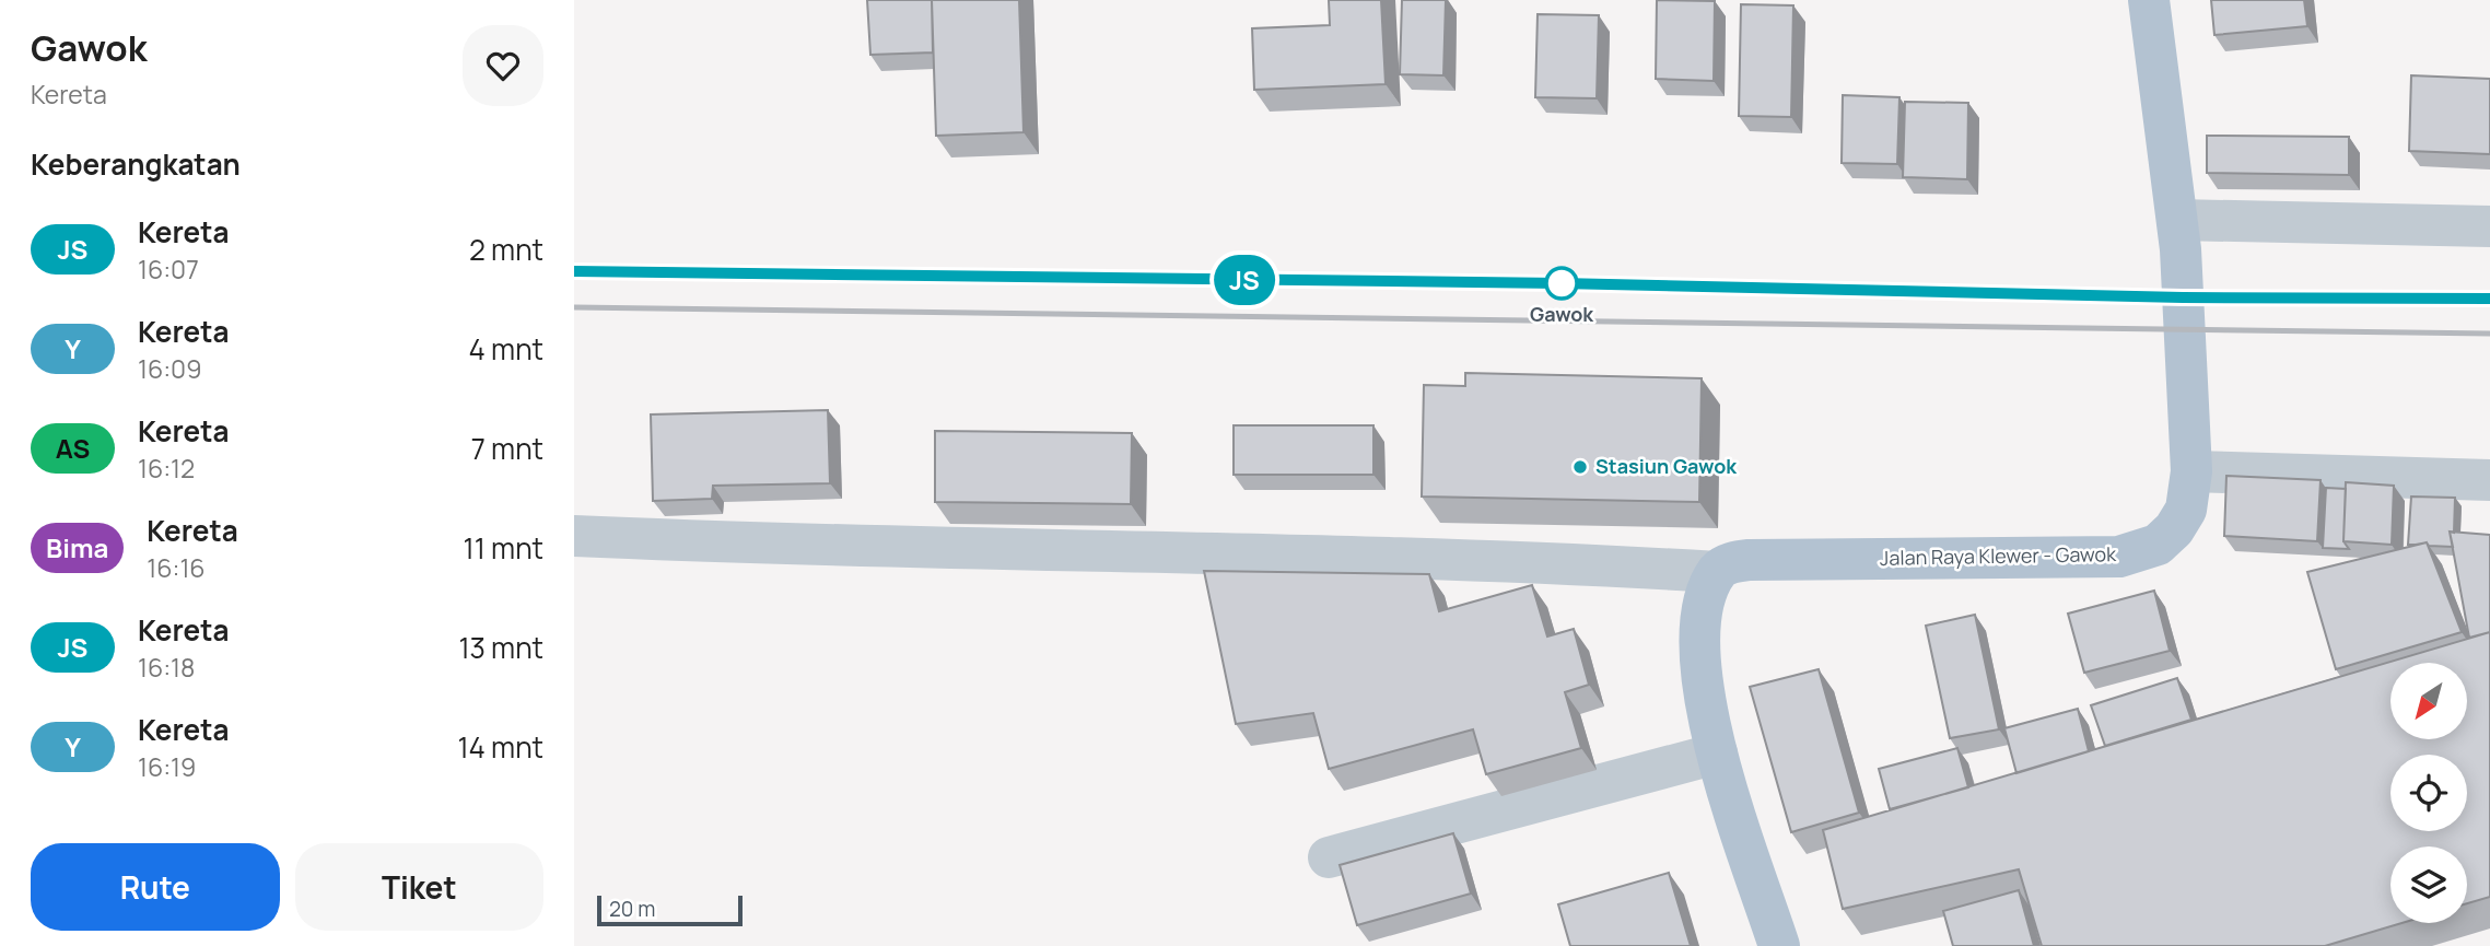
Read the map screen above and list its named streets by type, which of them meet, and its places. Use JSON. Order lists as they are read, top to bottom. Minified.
{"streets":{"main road":["Jalan Raya Klewer - Gawok"]},"places":["Gawok","Stasiun Gawok"],"scale_bar":"20 m","north":"bottom left","page":{"heading":[["Gawok","Kereta"],"Keberangkatan"],"on_map":"JS","list":[{"mark":"JS","name":"Kereta","note":"16:07","value":"2 mnt"},{"mark":"Y","name":"Kereta","note":"16:09","value":"4 mnt"},{"mark":"AS","name":"Kereta","note":"16:12","value":"7 mnt"},{"mark":"Bima","name":"Kereta","note":"16:16","value":"11 mnt"},{"mark":"JS","name":"Kereta","note":"16:18","value":"13 mnt"},{"mark":"Y","name":"Kereta","note":"16:19","value":"14 mnt"}],"buttons":["Rute","Tiket"],"scale":"20 m"}}
